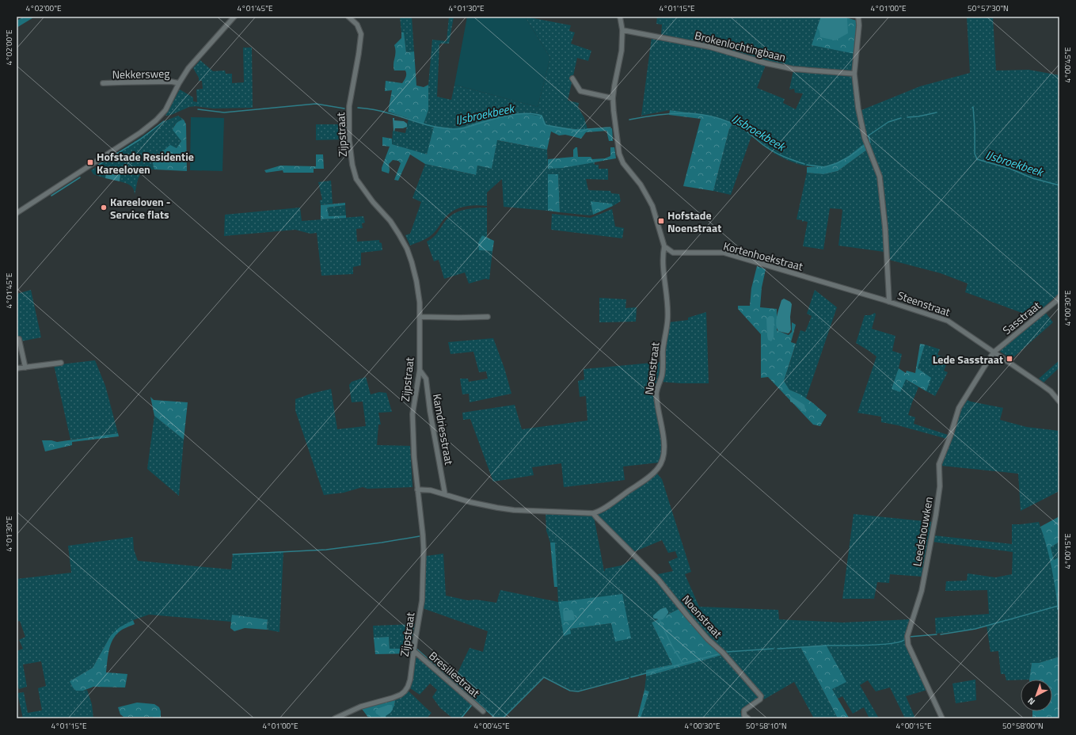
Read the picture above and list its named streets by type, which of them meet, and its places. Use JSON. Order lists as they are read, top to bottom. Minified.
{"streets":{"street":["Brokenlochtingbaan","Nekkersweg","Zijpstraat","Kortenhoekstraat","Steenstraat","Sasstraat","Noenstraat","Kamdriesstraat","Leedshouwken","Bresillestraat"]},"crossings":[["Zijpstraat","Kamdriesstraat"],["Zijpstraat","Bresillestraat"],["Kortenhoekstraat","Steenstraat"],["Kortenhoekstraat","Noenstraat"],["Steenstraat","Sasstraat"],["Steenstraat","Leedshouwken"],["Sasstraat","Leedshouwken"]],"water":["IJsbroekbeek"],"places":{"transit":["Hofstade Residentie Kareeloven","Hofstade Noenstraat","Lede Sasstraat"],"other":["Kareeloven - Service flats"]},"north":"bottom left","coordinates":["4°02'00\"E","4°01'45\"E","4°01'30\"E","4°01'15\"E","4°01'00\"E","50°57'30\"N","4°00'45\"E","4°00'30\"E","4°00'15\"E","50°58'10\"N","50°58'00\"N"]}
